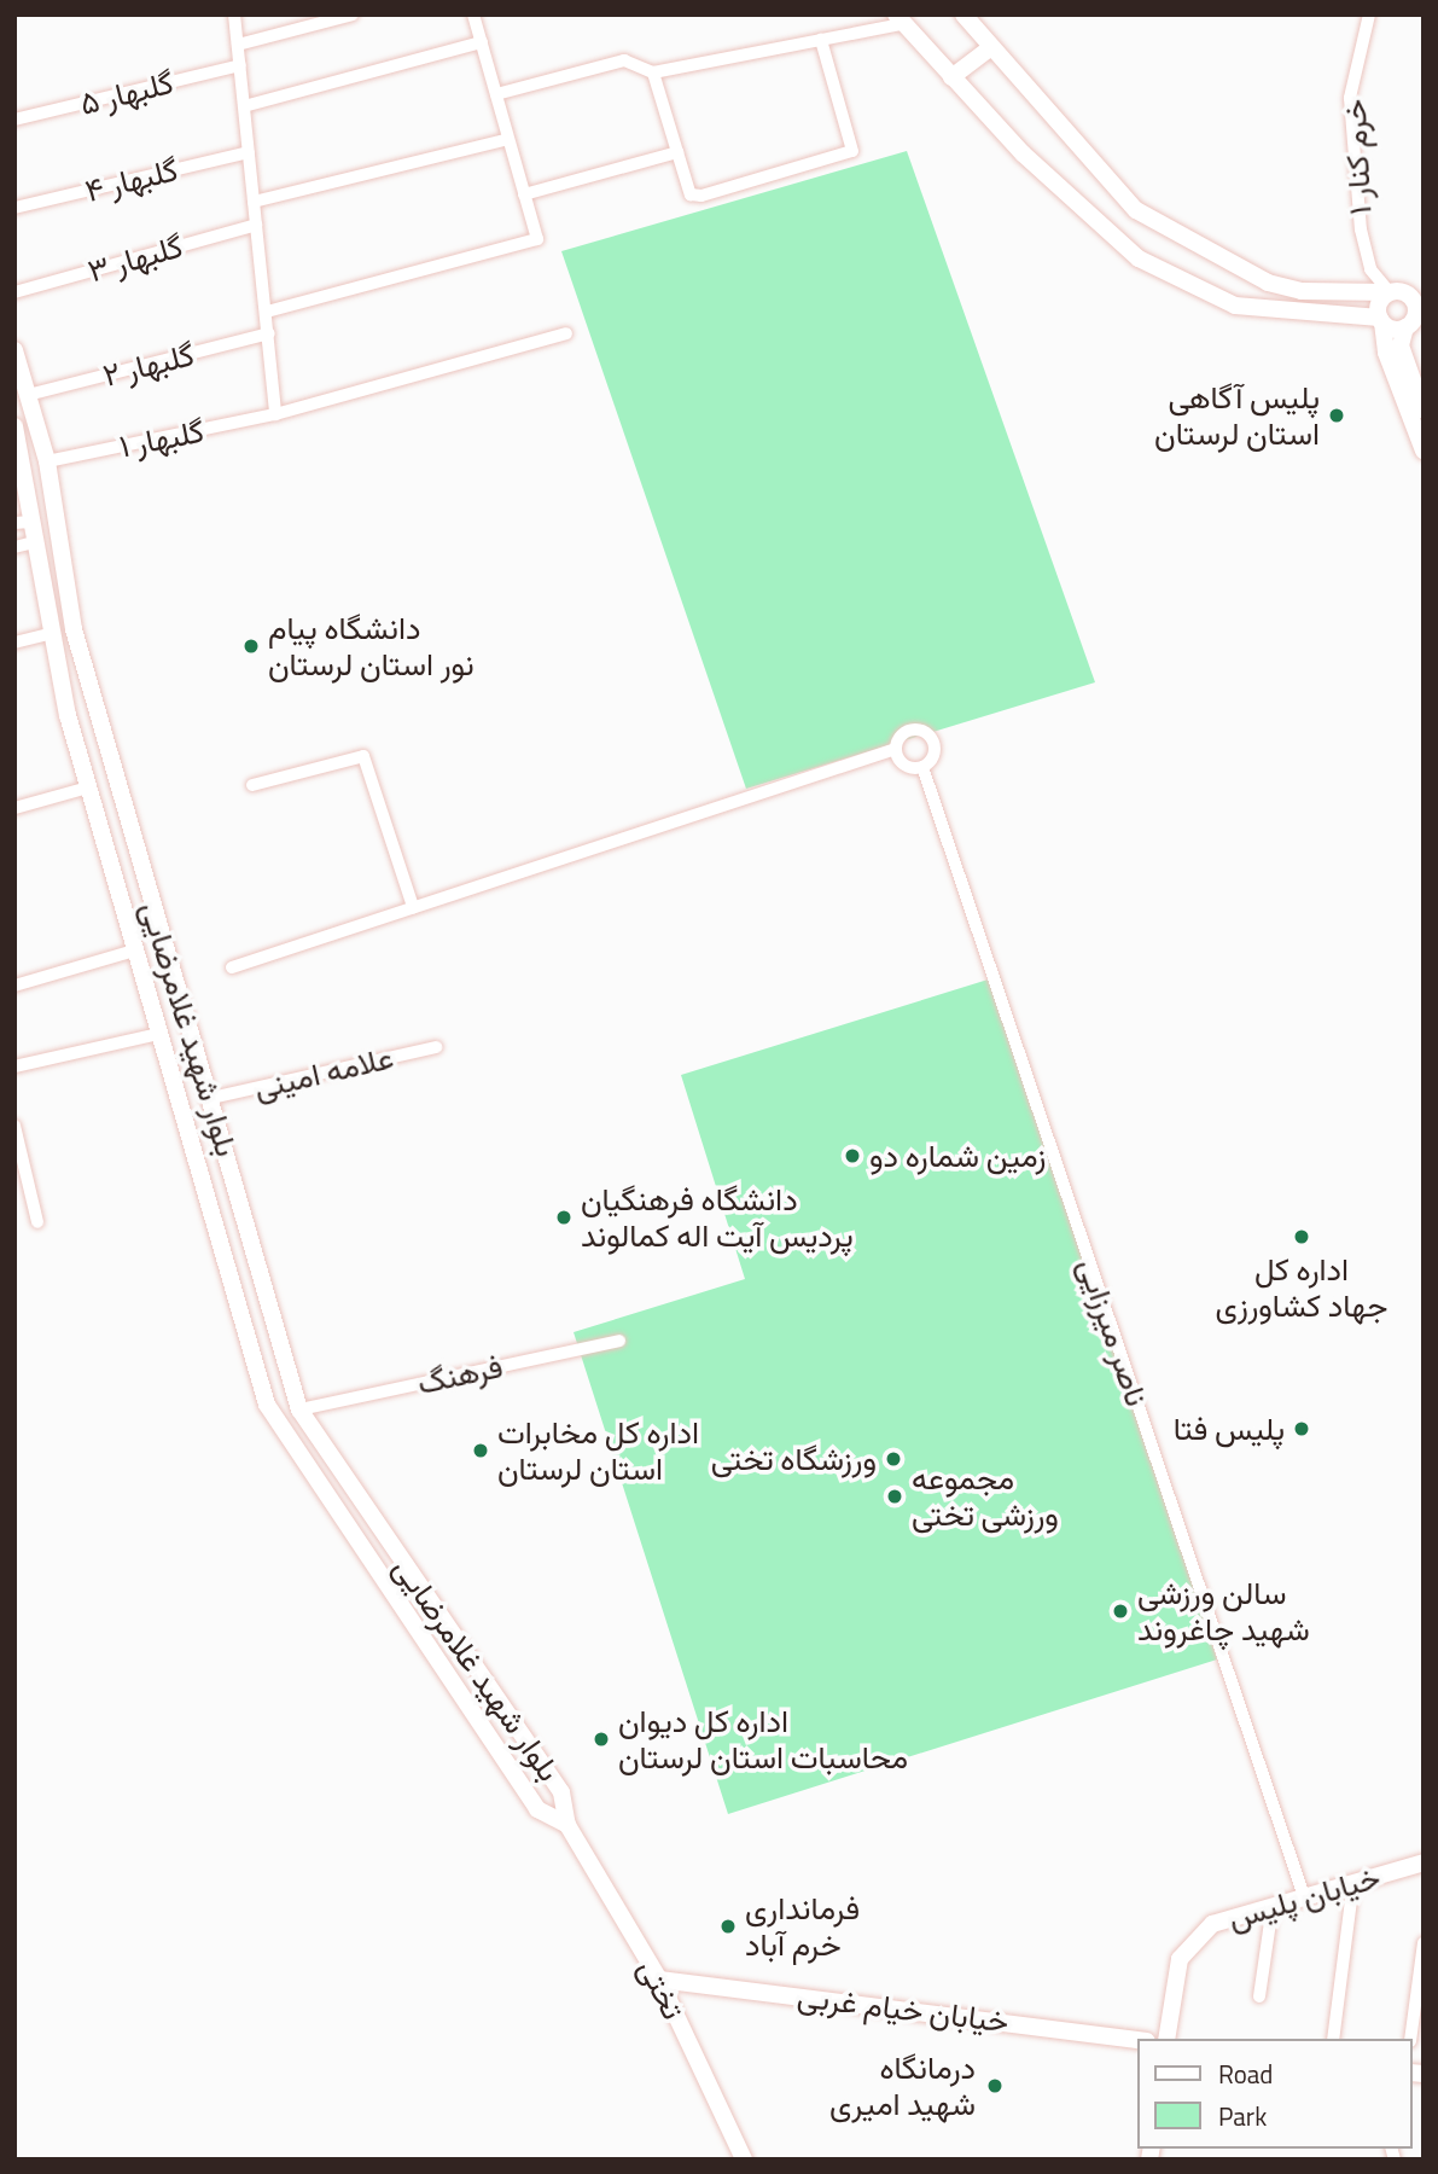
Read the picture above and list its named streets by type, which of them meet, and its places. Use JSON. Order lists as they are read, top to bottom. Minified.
{"streets":{"main road":["بلوار شهید غلامرضایی","خیابان پلیس","تختی","خیابان خیام غربی"],"street":["گلبهار ۵","خرم کنار ۱","گلبهار ۴","۳ گلبهار","گلبهار ۲","گلبهار ۱","علامه امینی","ناصر میرزایی","فرهنگ"]},"crossings":[["گلبهار ۲","بلوار شهید غلامرضایی"],["گلبهار ۱","بلوار شهید غلامرضایی"],["بلوار شهید غلامرضایی","علامه امینی"],["بلوار شهید غلامرضایی","فرهنگ"],["بلوار شهید غلامرضایی","تختی"],["ناصر میرزایی","خیابان پلیس"],["تختی","خیابان خیام غربی"]],"places":["پلیس آگاهی استان لرستان","دانشگاه پیام نور استان لرستان","زمین شماره دو","دانشگاه فرهنگیان پردیس آیت اله کمالوند","اداره کل جهاد کشاورزی","پلیس فتا","اداره کل مخابرات استان لرستان","ورزشگاه تختی","مجموعه ورزشی تختی","سالن ورزشی شهید چاغروند","اداره کل دیوان محاسبات استان لرستان","فرمانداری خرم آباد","درمانگاه شهید امیری"],"legend":["Road","Park"]}
